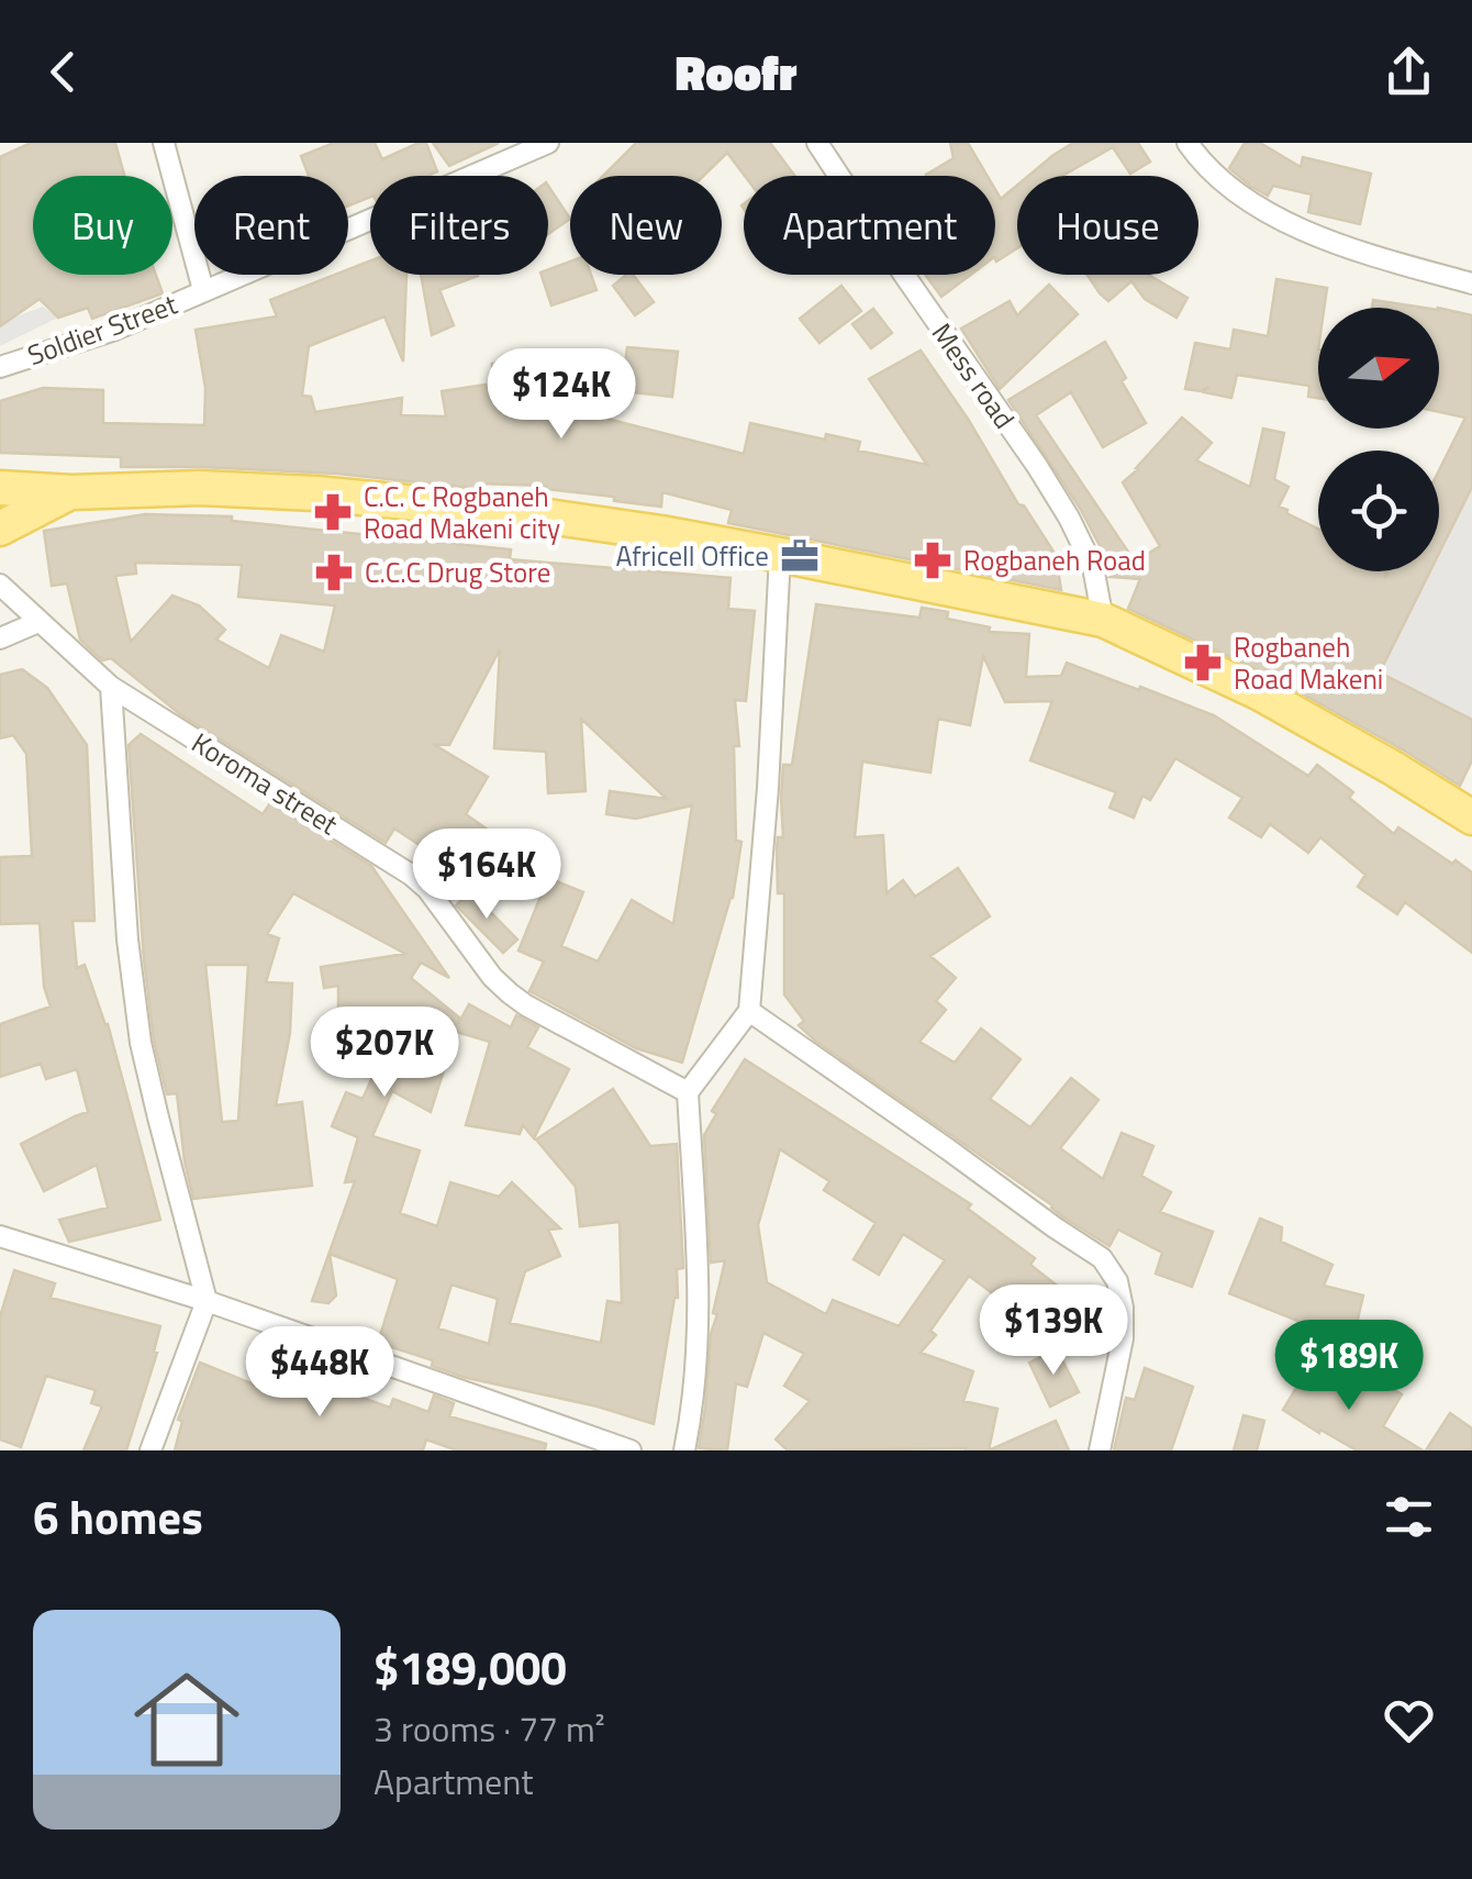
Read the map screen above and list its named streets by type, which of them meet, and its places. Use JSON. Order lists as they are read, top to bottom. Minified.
{"streets":{"street":["Soldier Street","Mess road","Koroma street"]},"places":{"pharmacy":["C.C. C Rogbaneh Road Makeni city","Rogbaneh Road","C.C.C Drug Store","Rogbaneh Road Makeni"],"office":["Africell Office"]},"north":"right","page":{"header":"Roofr","chip":["Buy","Rent","Filters","New","Apartment","House"],"price":["$124K","$164K","$207K","$139K","$189K","$448K"],"heading":"6 homes","list":[{"name":"$189,000","note":"3 rooms · 77 m² · Apartment"}]}}
